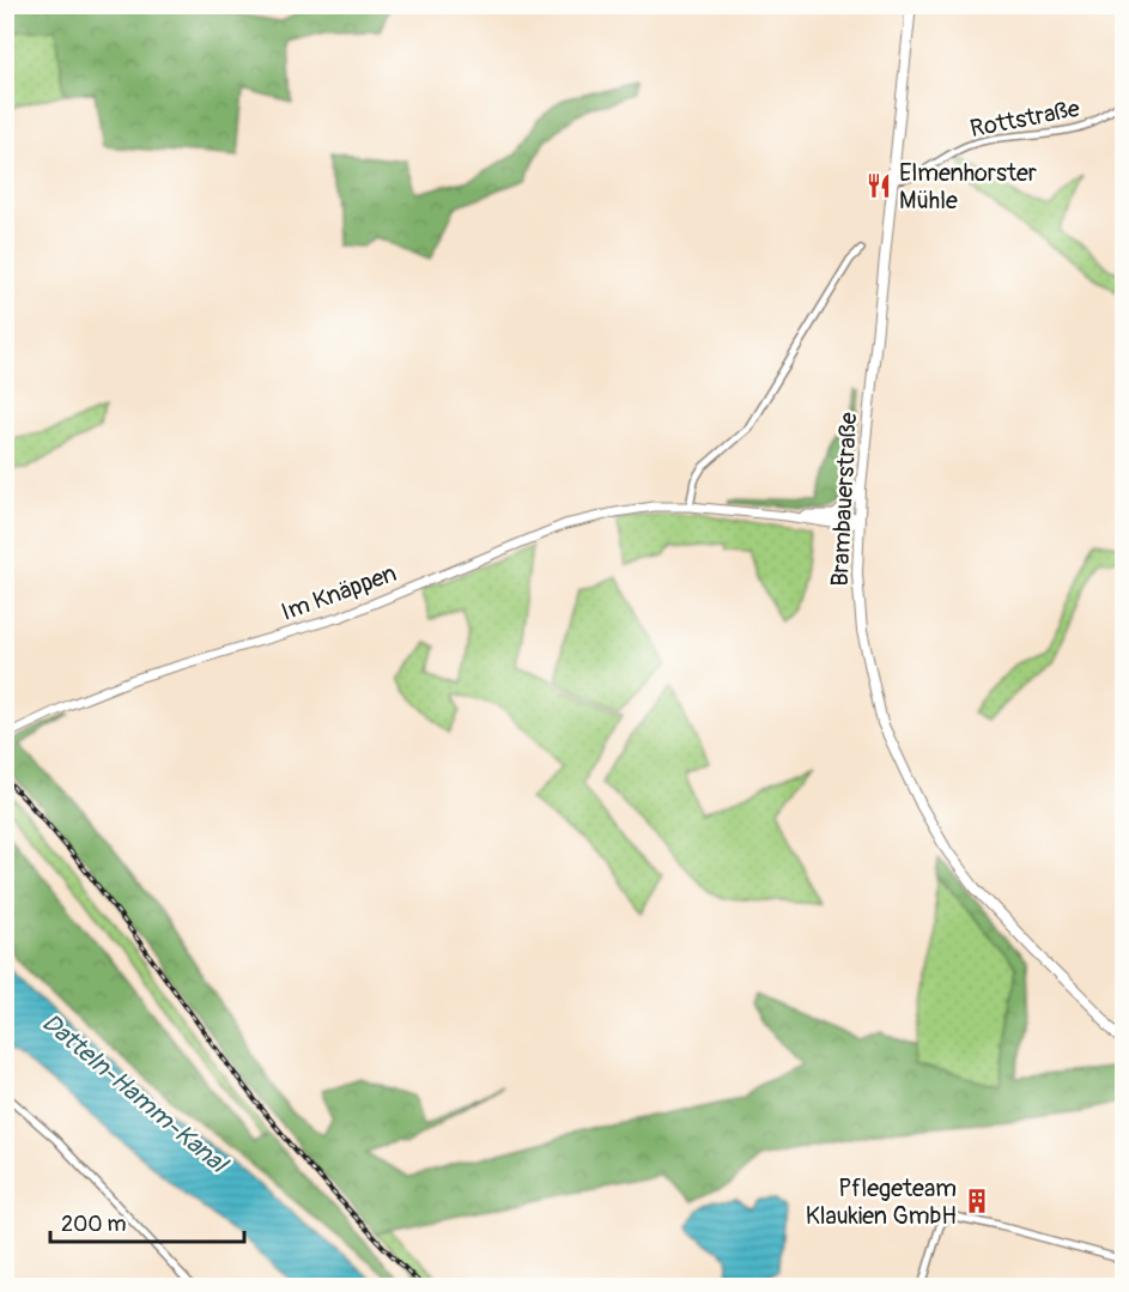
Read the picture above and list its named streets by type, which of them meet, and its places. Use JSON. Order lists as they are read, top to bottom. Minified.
{"streets":{"main road":["Brambauerstraße"],"street":["Rottstraße","Im Knäppen"]},"crossings":[["Rottstraße","Brambauerstraße"],["Brambauerstraße","Im Knäppen"]],"water":["Datteln-Hamm-Kanal"],"places":{"restaurant":["Elmenhorster Mühle"],"building":["Pflegeteam Klaukien GmbH"]},"scale_bar":"200 m"}
